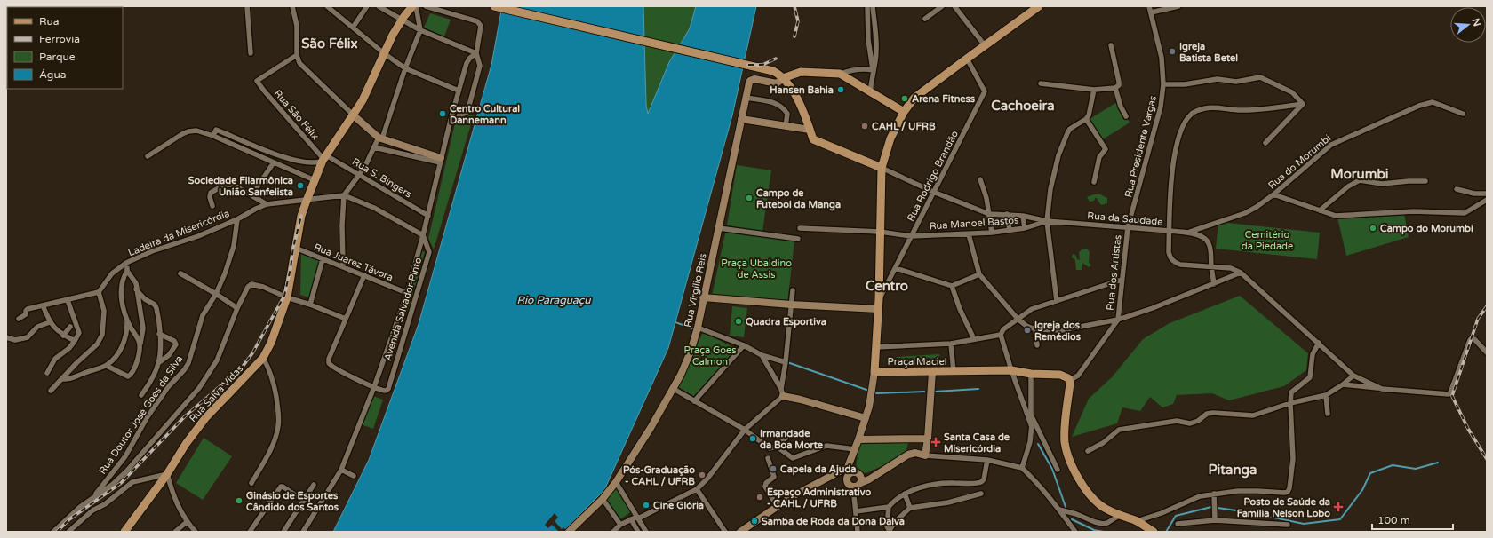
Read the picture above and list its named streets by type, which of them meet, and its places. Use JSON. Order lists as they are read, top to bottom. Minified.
{"streets":{"main road":["Praça Maciel","Rua Salva Vidas"],"street":["Rua São Félix","Rua Presidente Vargas","Rua do Morumbi","Rua Rodrigo Brandão","Rua S. Bingers","Rua da Saudade","Rua Manoel Bastos","Ladeira da Misericórdia","Rua Juarez Távora","Rua dos Artistas","Rua Virgílio Reis","Avenida Salvador Pinto","Rua Doutor José Goes da Silva"]},"crossings":[["Rua São Félix","Rua S. Bingers"],["Rua São Félix","Rua Salva Vidas"],["Rua Presidente Vargas","Rua da Saudade"],["Rua Presidente Vargas","Rua dos Artistas"],["Rua do Morumbi","Rua da Saudade"],["Rua Rodrigo Brandão","Rua Manoel Bastos"],["Rua S. Bingers","Avenida Salvador Pinto"],["Rua S. Bingers","Rua Salva Vidas"],["Rua da Saudade","Rua Manoel Bastos"],["Rua da Saudade","Rua dos Artistas"],["Ladeira da Misericórdia","Rua Salva Vidas"],["Ladeira da Misericórdia","Rua Doutor José Goes da Silva"],["Rua Juarez Távora","Avenida Salvador Pinto"],["Rua Juarez Távora","Rua Salva Vidas"]],"districts":["São Félix","Cachoeira","Morumbi","Centro","Pitanga"],"water":["Rio Paraguaçu"],"parks":["Cemitério da Piedade","Praça Ubaldino de Assis","Praça Goes Calmon"],"places":{"other":["Igreja Batista Betel","Hansen Bahia","Arena Fitness","Centro Cultural Dannemann","CAHL / UFRB","Sociedade Filarmônica União Sanfelista","Campo de Futebol da Manga","Campo do Morumbi","Quadra Esportiva","Igreja dos Remédios","Irmandade da Boa Morte","Capela da Ajuda","Pós-Graduação - CAHL / UFRB","Espaço Administrativo - CAHL / UFRB","Ginásio de Esportes Cândido dos Santos","Cine Glória","Samba de Roda da Dona Dalva"],"health":["Santa Casa de Misericórdia","Posto de Saúde da Família Nelson Lobo"]},"legend":["Rua","Ferrovia","Parque","Água"],"scale_bar":"100 m","north":"right"}
